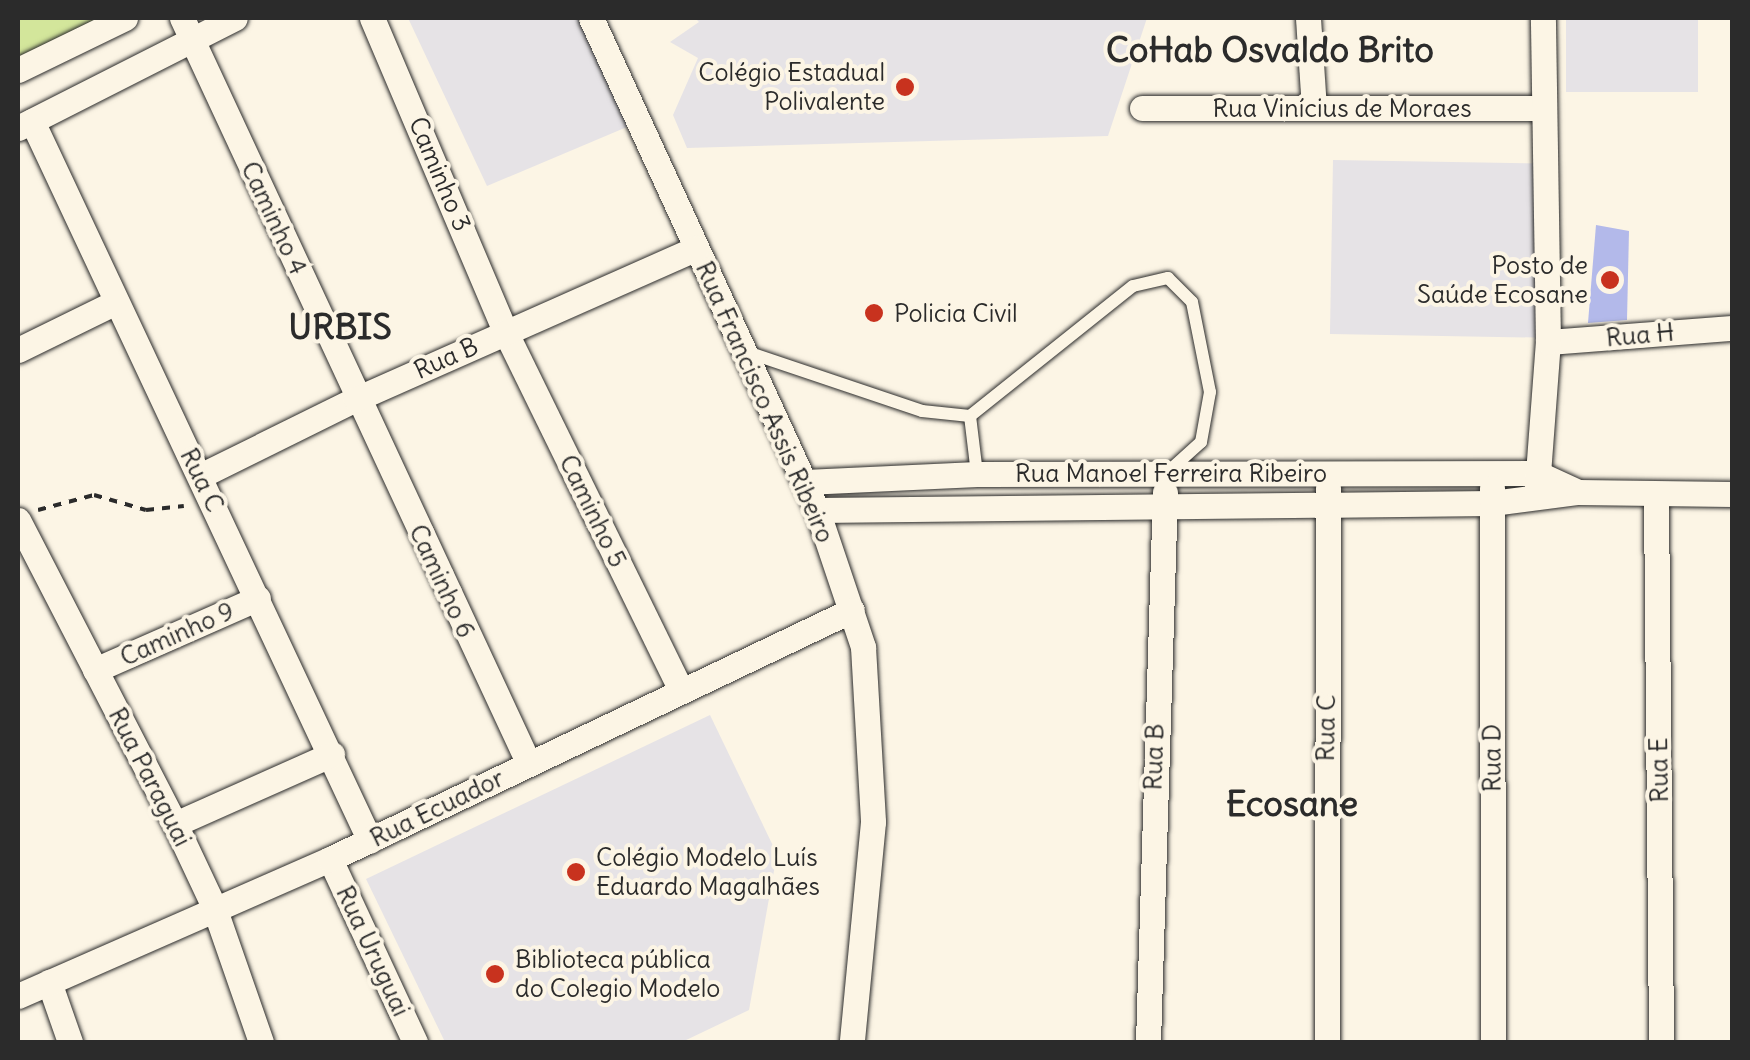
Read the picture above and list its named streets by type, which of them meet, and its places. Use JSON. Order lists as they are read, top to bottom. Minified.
{"streets":{"street":["Rua Vinícius de Moraes","Caminho 3","Caminho 4","Rua H","Rua B","Rua Francisco Assis Ribeiro","Rua Manoel Ferreira Ribeiro","Rua C","Caminho 5","Caminho 6","Caminho 9","Rua D","Rua E","Rua Paraguai","Rua Ecuador","Rua Uruguai"]},"crossings":[["Caminho 3","Rua B"],["Caminho 3","Caminho 5"],["Caminho 4","Rua B"],["Caminho 4","Caminho 6"],["Rua B","Rua Francisco Assis Ribeiro"],["Rua B","Rua Manoel Ferreira Ribeiro"],["Rua B","Rua C"],["Rua B","Caminho 5"],["Rua B","Caminho 6"],["Rua Francisco Assis Ribeiro","Rua Manoel Ferreira Ribeiro"],["Rua Francisco Assis Ribeiro","Rua Ecuador"],["Rua Manoel Ferreira Ribeiro","Rua C"],["Rua Manoel Ferreira Ribeiro","Rua D"],["Rua Manoel Ferreira Ribeiro","Rua E"],["Rua C","Caminho 9"],["Rua C","Rua Ecuador"],["Caminho 5","Rua Ecuador"],["Caminho 6","Rua Ecuador"],["Caminho 9","Rua Paraguai"],["Rua Paraguai","Rua Ecuador"],["Rua Ecuador","Rua Uruguai"]],"districts":["CoHab Osvaldo Brito","URBIS","Ecosane"],"places":["Colégio Estadual Polivalente","Posto de Saúde Ecosane","Policia Civil","Colégio Modelo Luís Eduardo Magalhães","Biblioteca pública do Colegio Modelo"]}
